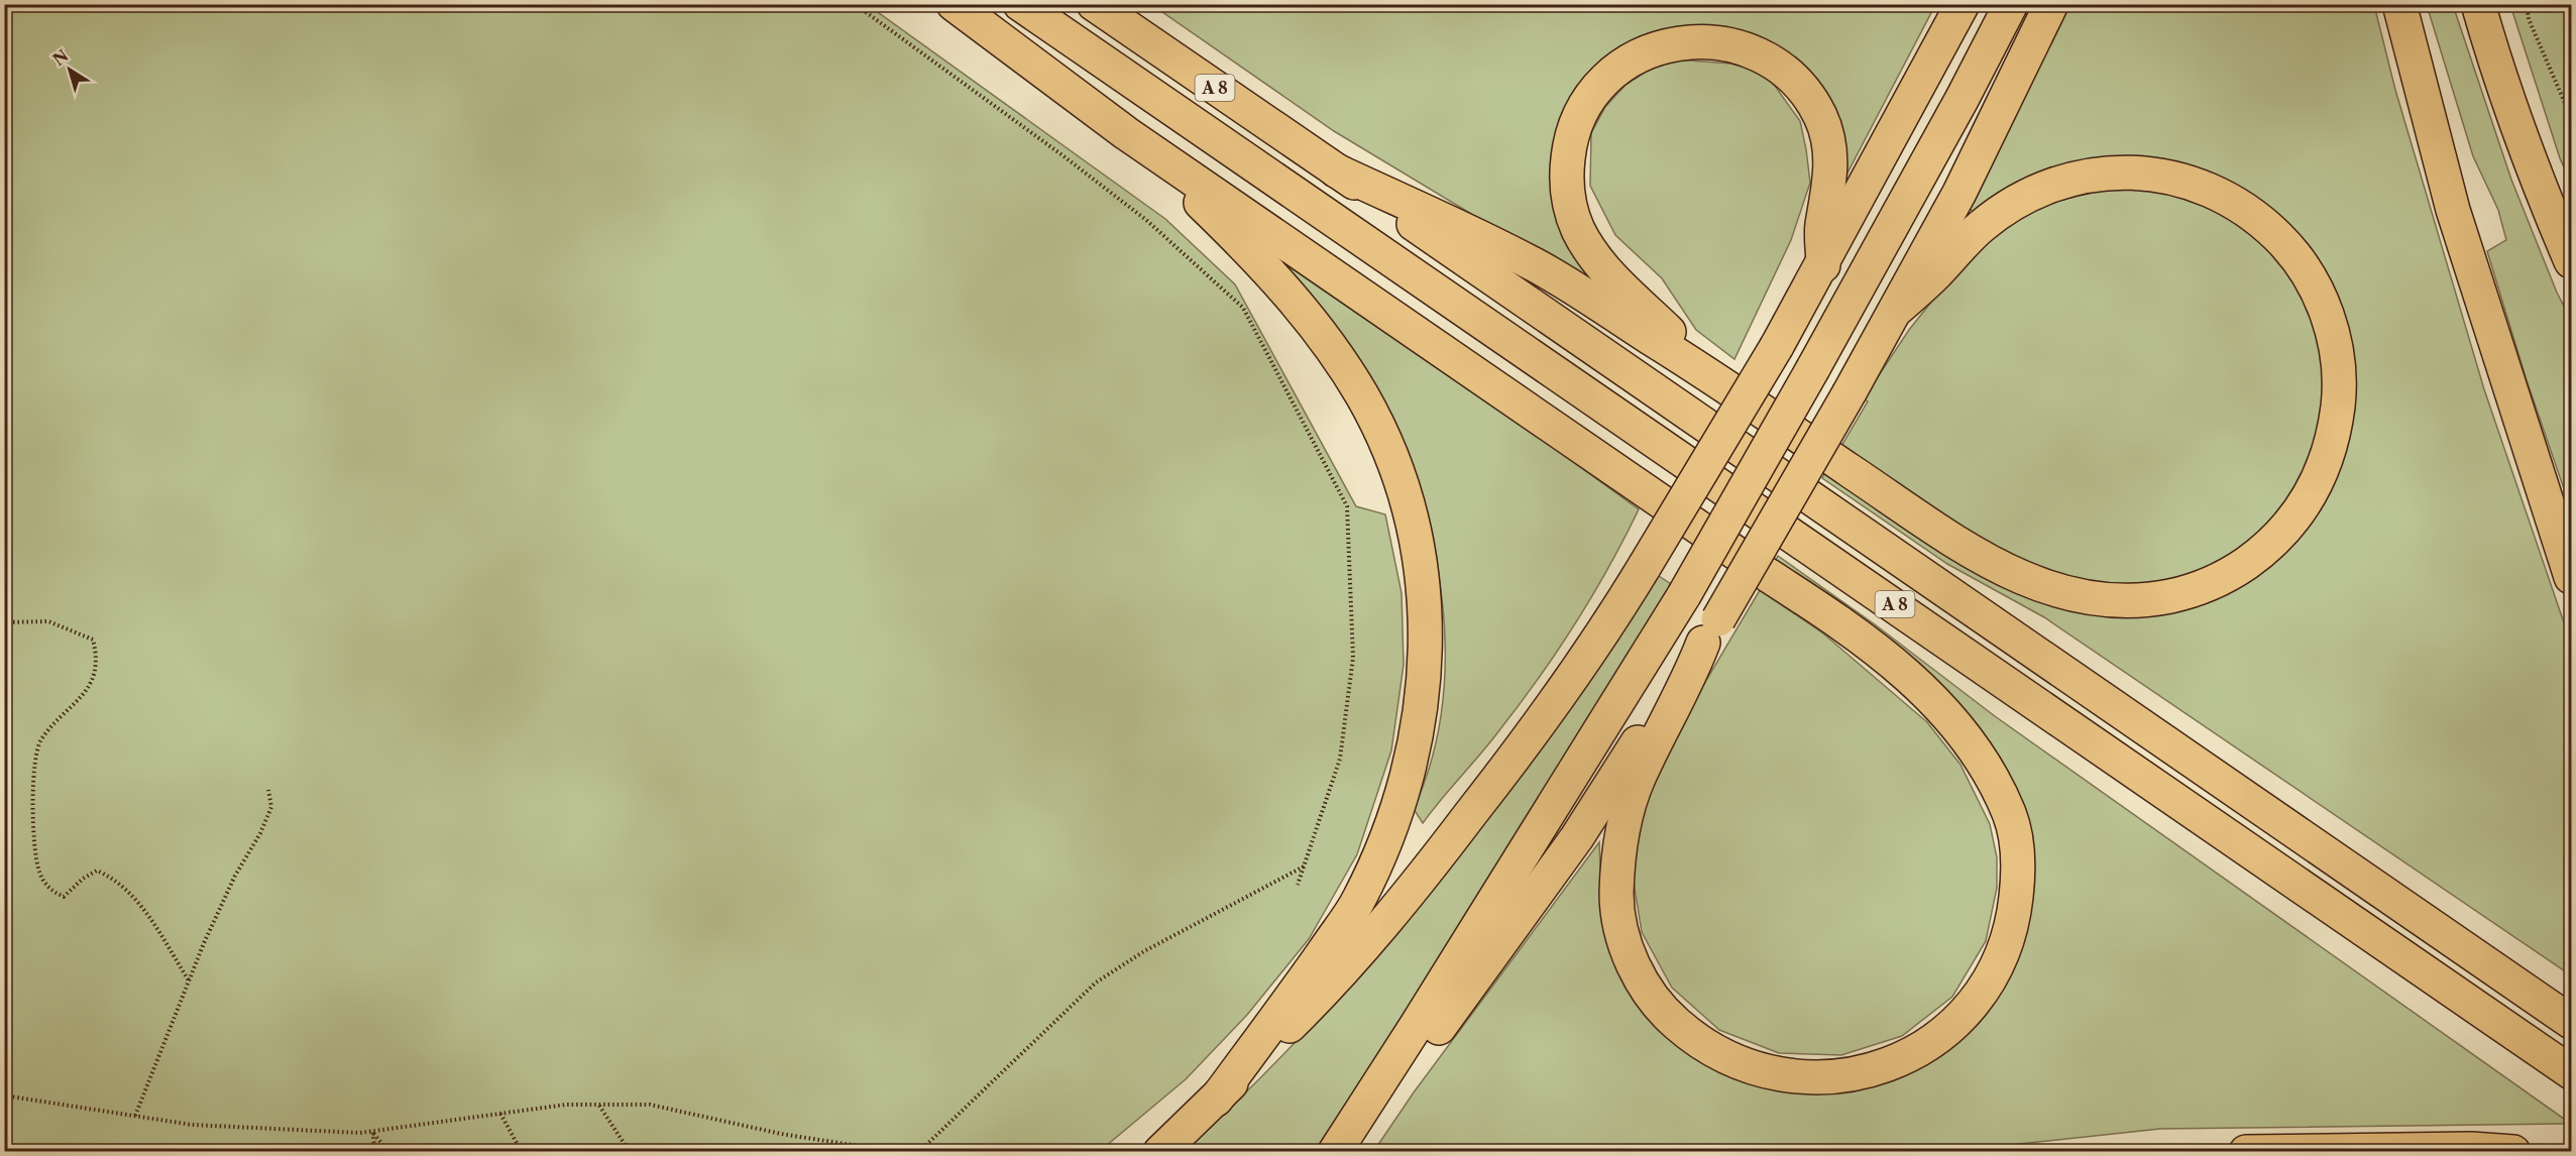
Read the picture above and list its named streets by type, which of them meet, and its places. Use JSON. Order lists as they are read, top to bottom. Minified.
{"streets":{"highway":["A 8"]},"north":"top left"}
